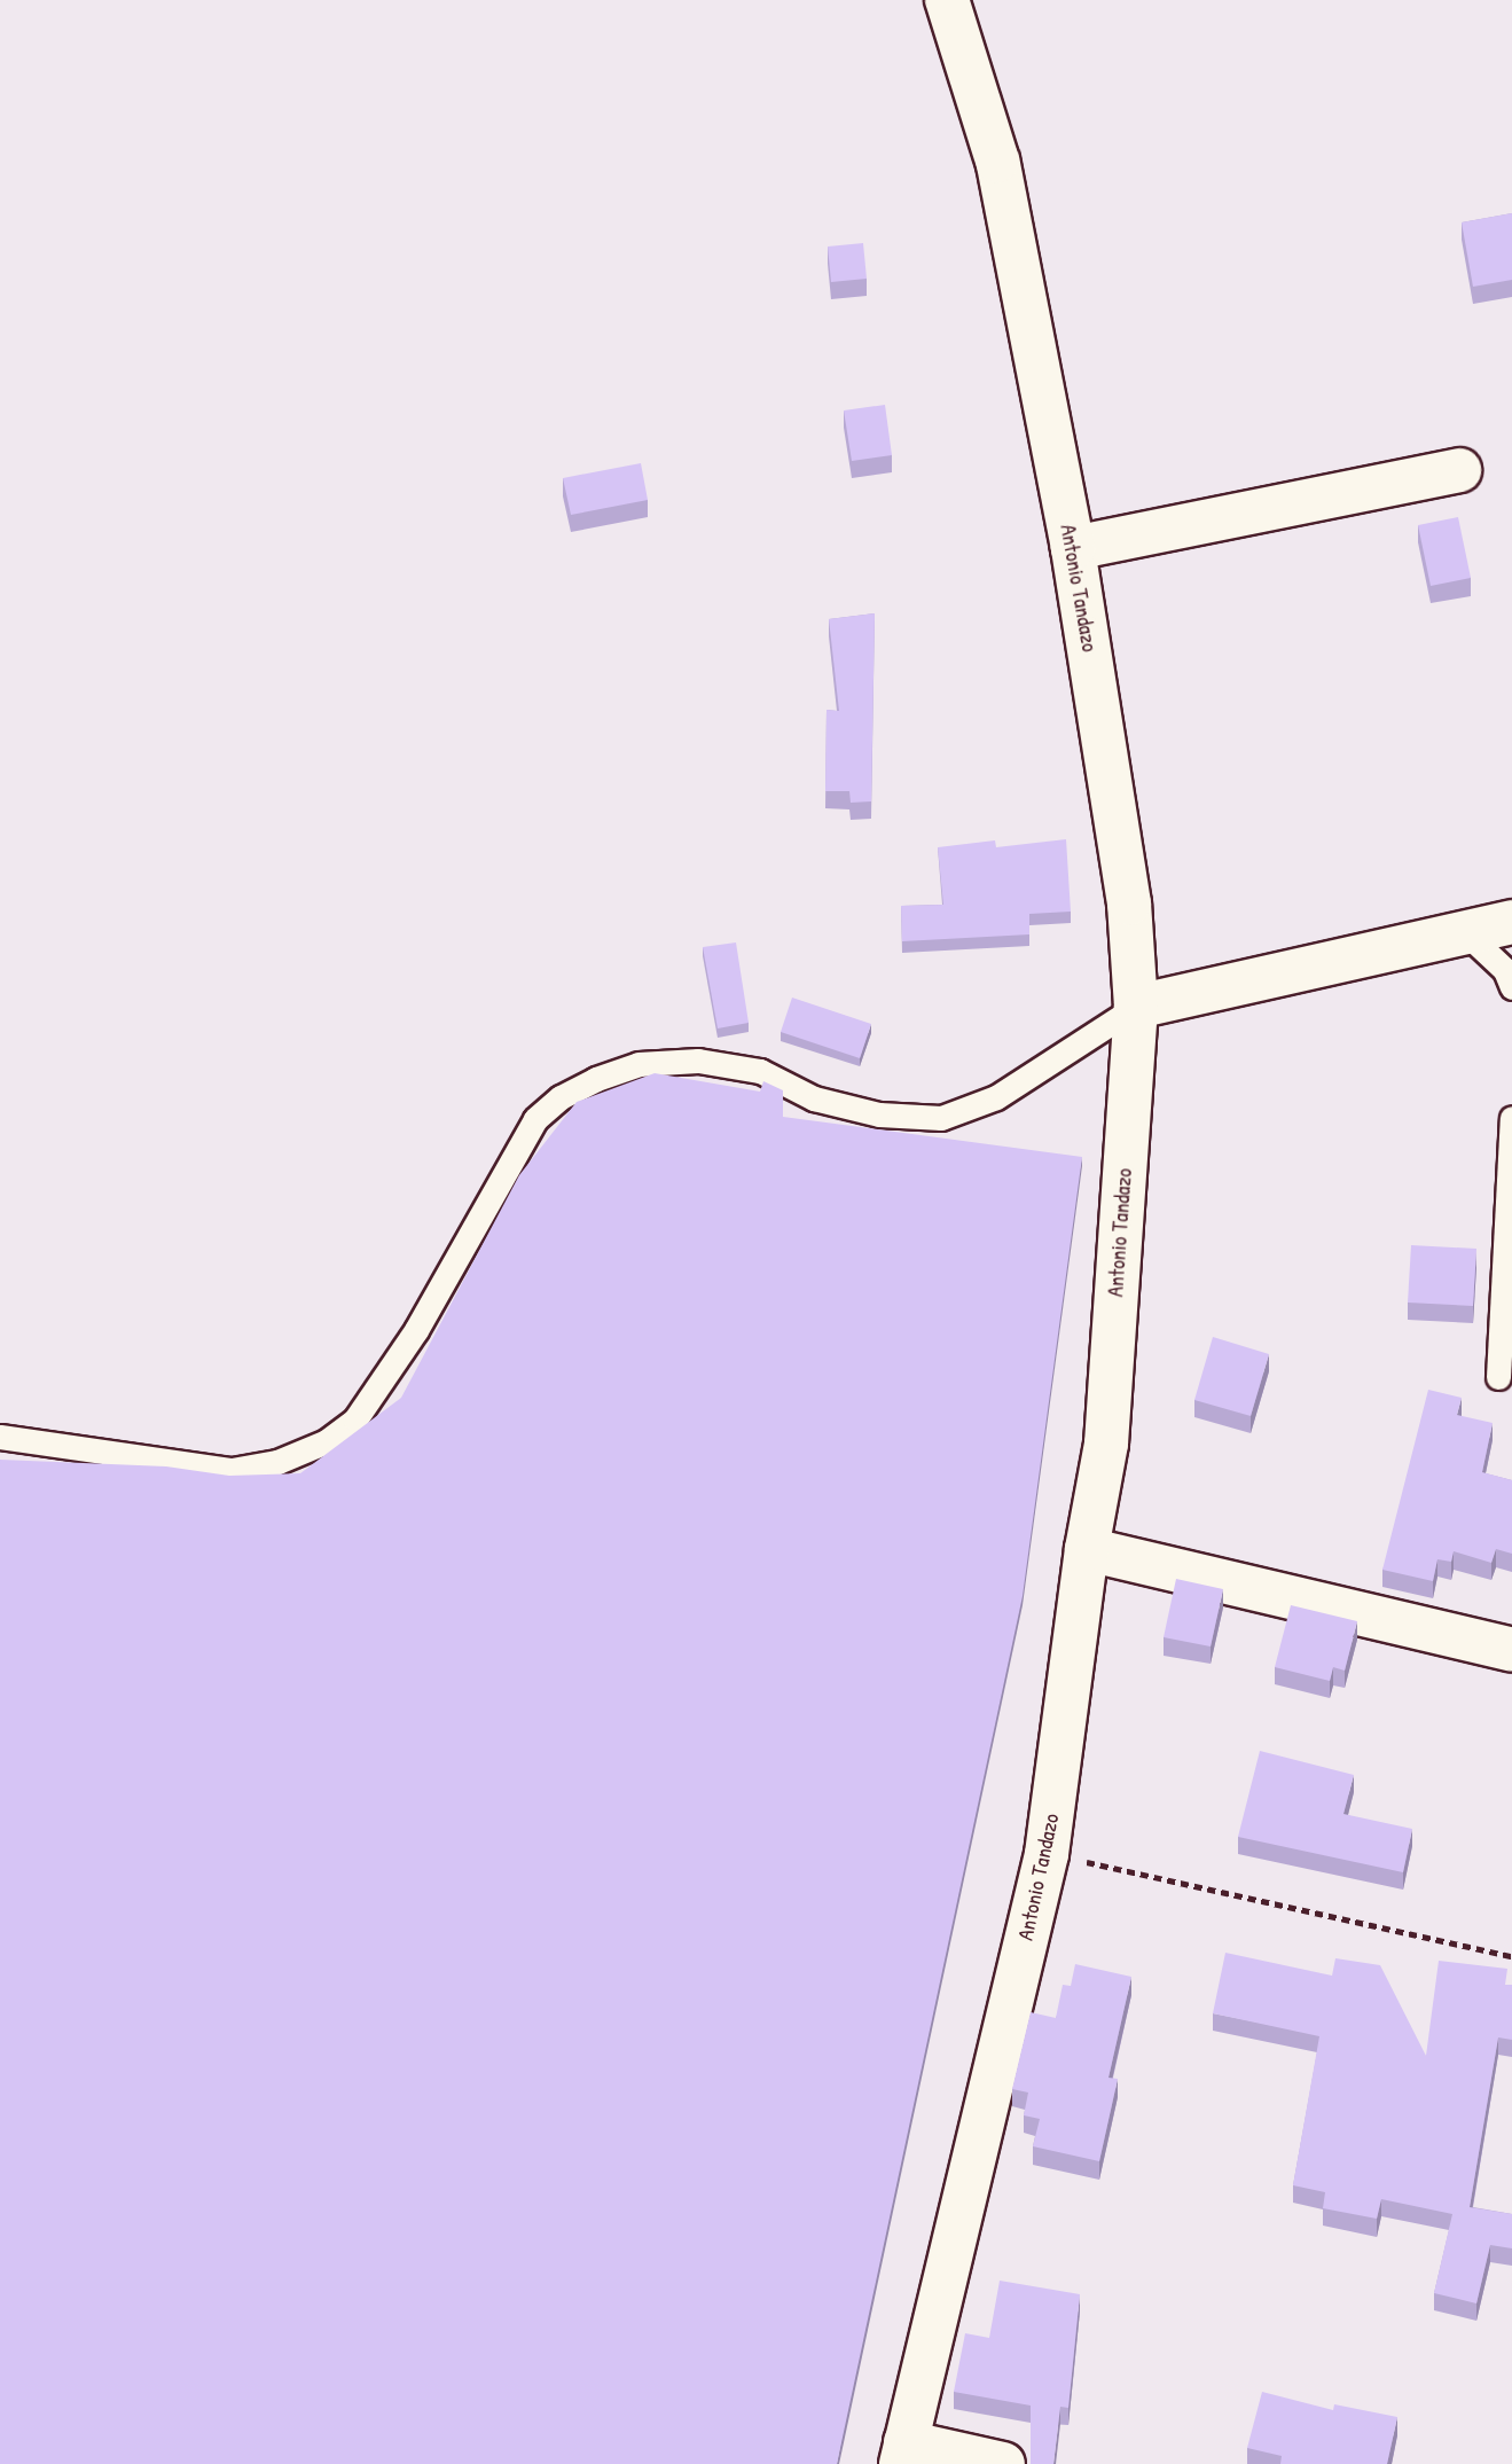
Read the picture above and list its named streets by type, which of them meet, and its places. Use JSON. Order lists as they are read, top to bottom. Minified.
{"streets":{"street":["Antonio Tandazo"]}}
